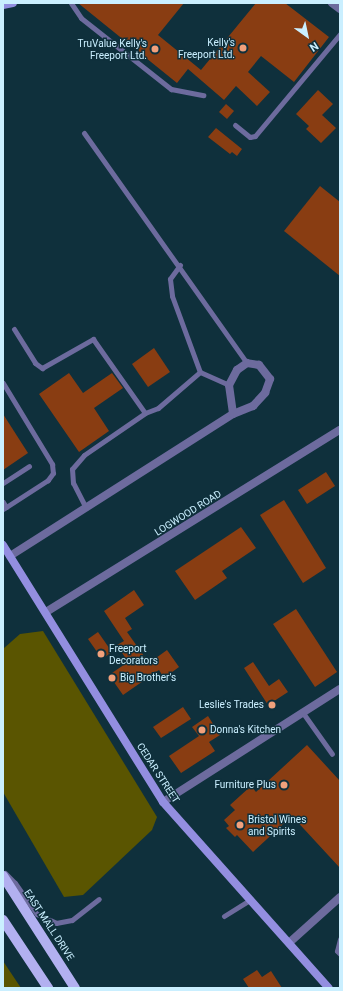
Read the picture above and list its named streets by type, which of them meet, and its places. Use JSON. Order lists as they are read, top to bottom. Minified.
{"streets":{"main road":["CEDAR STREET","EAST MALL DRIVE"],"street":["LOGWOOD ROAD"]},"crossings":[["LOGWOOD ROAD","CEDAR STREET"]],"places":["Kelly's Freeport Ltd.","TruValue Kelly's Freeport Ltd.","Freeport Decorators","Big Brother's","Leslie's Trades","Donna's Kitchen","Furniture Plus","Bristol Wines and Spirits"],"north":"bottom right"}
